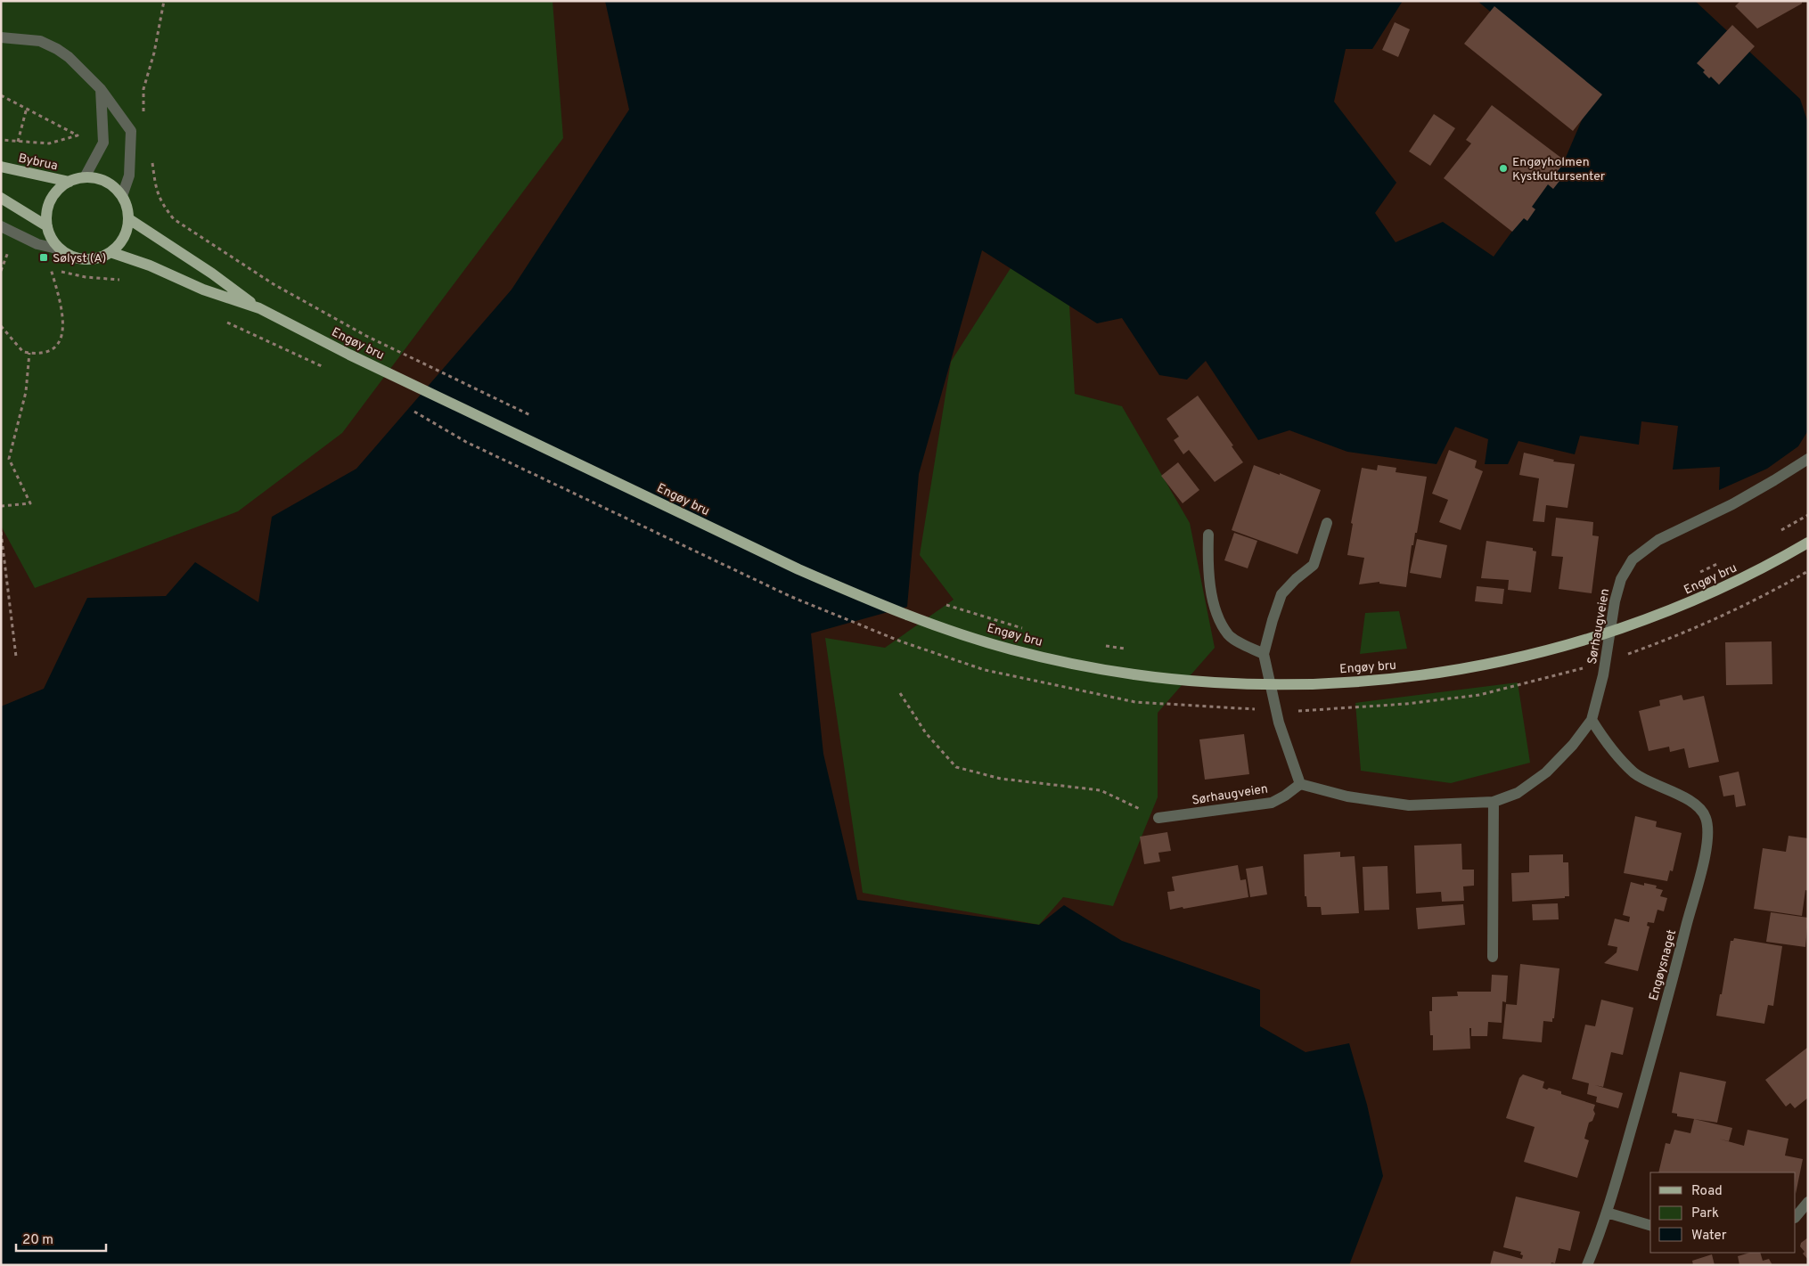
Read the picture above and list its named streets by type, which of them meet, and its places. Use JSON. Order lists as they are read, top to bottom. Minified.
{"streets":{"main road":["Bybrua","Engøy bru"],"street":["Sørhaugveien","Engøysnaget"]},"crossings":[["Bybrua","Engøy bru"],["Sørhaugveien","Engøysnaget"]],"places":{"other":["Engøyholmen Kystkultursenter"],"transit":["Sølyst (A)"]},"legend":["Road","Park","Water"],"scale_bar":"20 m"}
